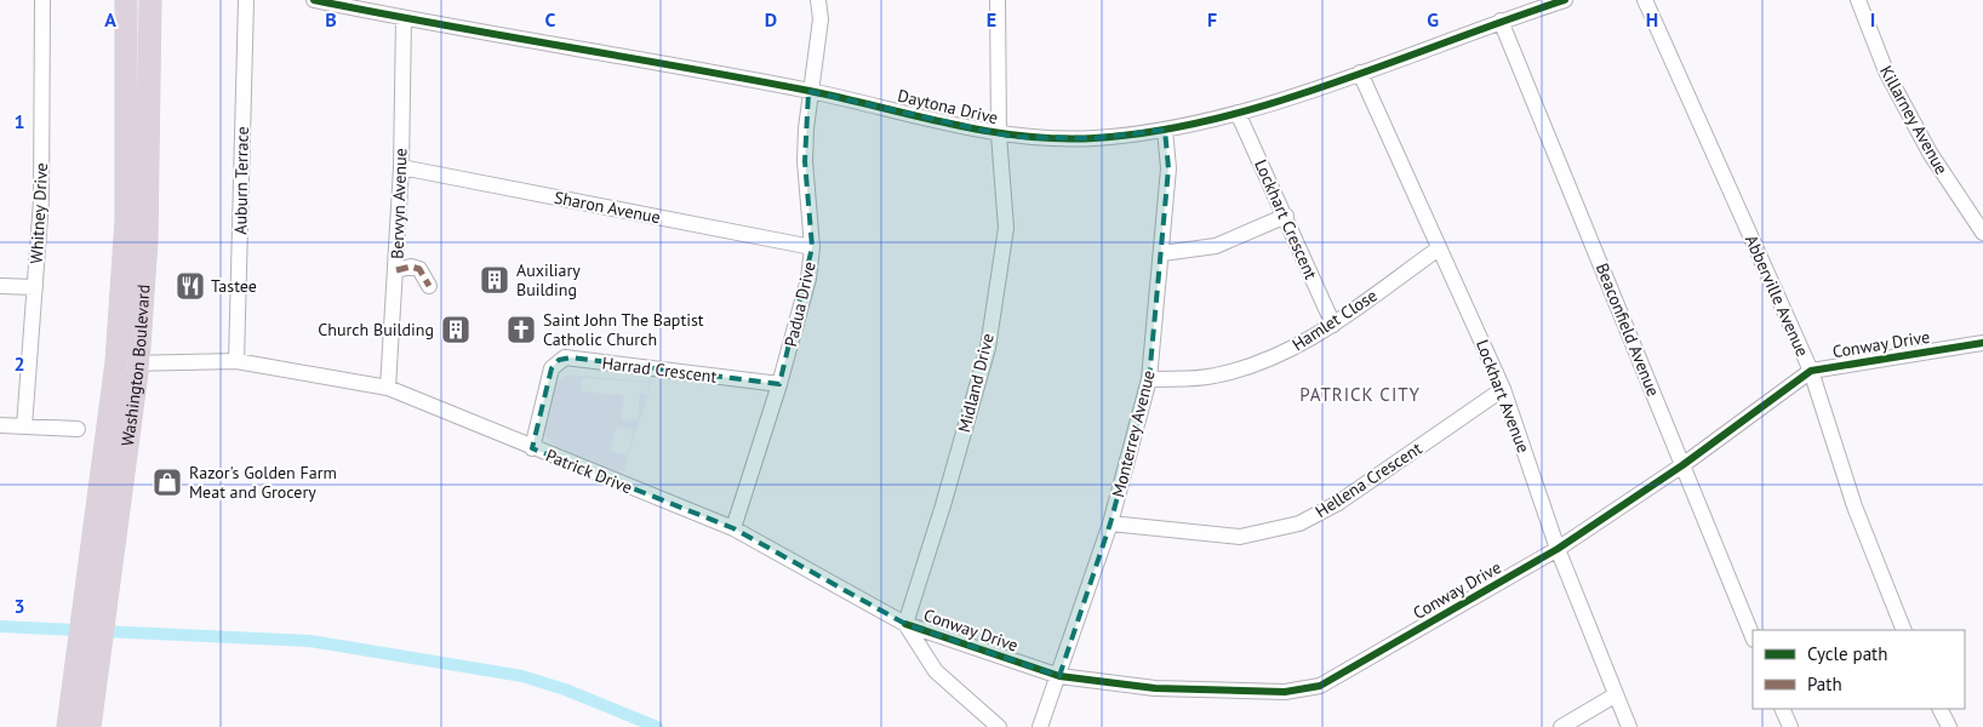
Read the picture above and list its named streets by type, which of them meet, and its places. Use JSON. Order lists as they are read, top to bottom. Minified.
{"streets":{"highway":["Washington Boulevard"],"street":["Daytona Drive","Killarney Avenue","Auburn Terrace","Berwyn Avenue","Sharon Avenue","Whitney Drive","Lockhart Crescent","Abberville Avenue","Padua Drive","Hamlet Close","Beaconfield Avenue","Conway Drive","Harrad Crescent","Midland Drive","Lockhart Avenue","Monterrey Avenue","Patrick Drive","Hellena Crescent"]},"crossings":[["Daytona Drive","Berwyn Avenue"],["Daytona Drive","Lockhart Crescent"],["Daytona Drive","Padua Drive"],["Daytona Drive","Beaconfield Avenue"],["Daytona Drive","Midland Drive"],["Daytona Drive","Lockhart Avenue"],["Daytona Drive","Monterrey Avenue"],["Auburn Terrace","Patrick Drive"],["Berwyn Avenue","Sharon Avenue"],["Berwyn Avenue","Patrick Drive"],["Sharon Avenue","Padua Drive"],["Lockhart Crescent","Hamlet Close"],["Abberville Avenue","Conway Drive"],["Padua Drive","Harrad Crescent"],["Padua Drive","Patrick Drive"],["Hamlet Close","Lockhart Avenue"],["Hamlet Close","Monterrey Avenue"],["Beaconfield Avenue","Conway Drive"],["Conway Drive","Midland Drive"],["Conway Drive","Lockhart Avenue"],["Conway Drive","Monterrey Avenue"],["Conway Drive","Patrick Drive"],["Washington Boulevard","Patrick Drive"],["Harrad Crescent","Patrick Drive"],["Midland Drive","Patrick Drive"],["Lockhart Avenue","Hellena Crescent"],["Monterrey Avenue","Hellena Crescent"]],"districts":["PATRICK CITY"],"places":{"building":["Auxiliary Building","Church Building"],"restaurant":["Tastee"],"church":["Saint John The Baptist Catholic Church"],"shop":["Razor's Golden Farm Meat and Grocery"]},"legend":["Cycle path","Path"],"grid":{"columns":["A","B","C","D","E","F","G","H","I"],"rows":["1","2","3"]}}
